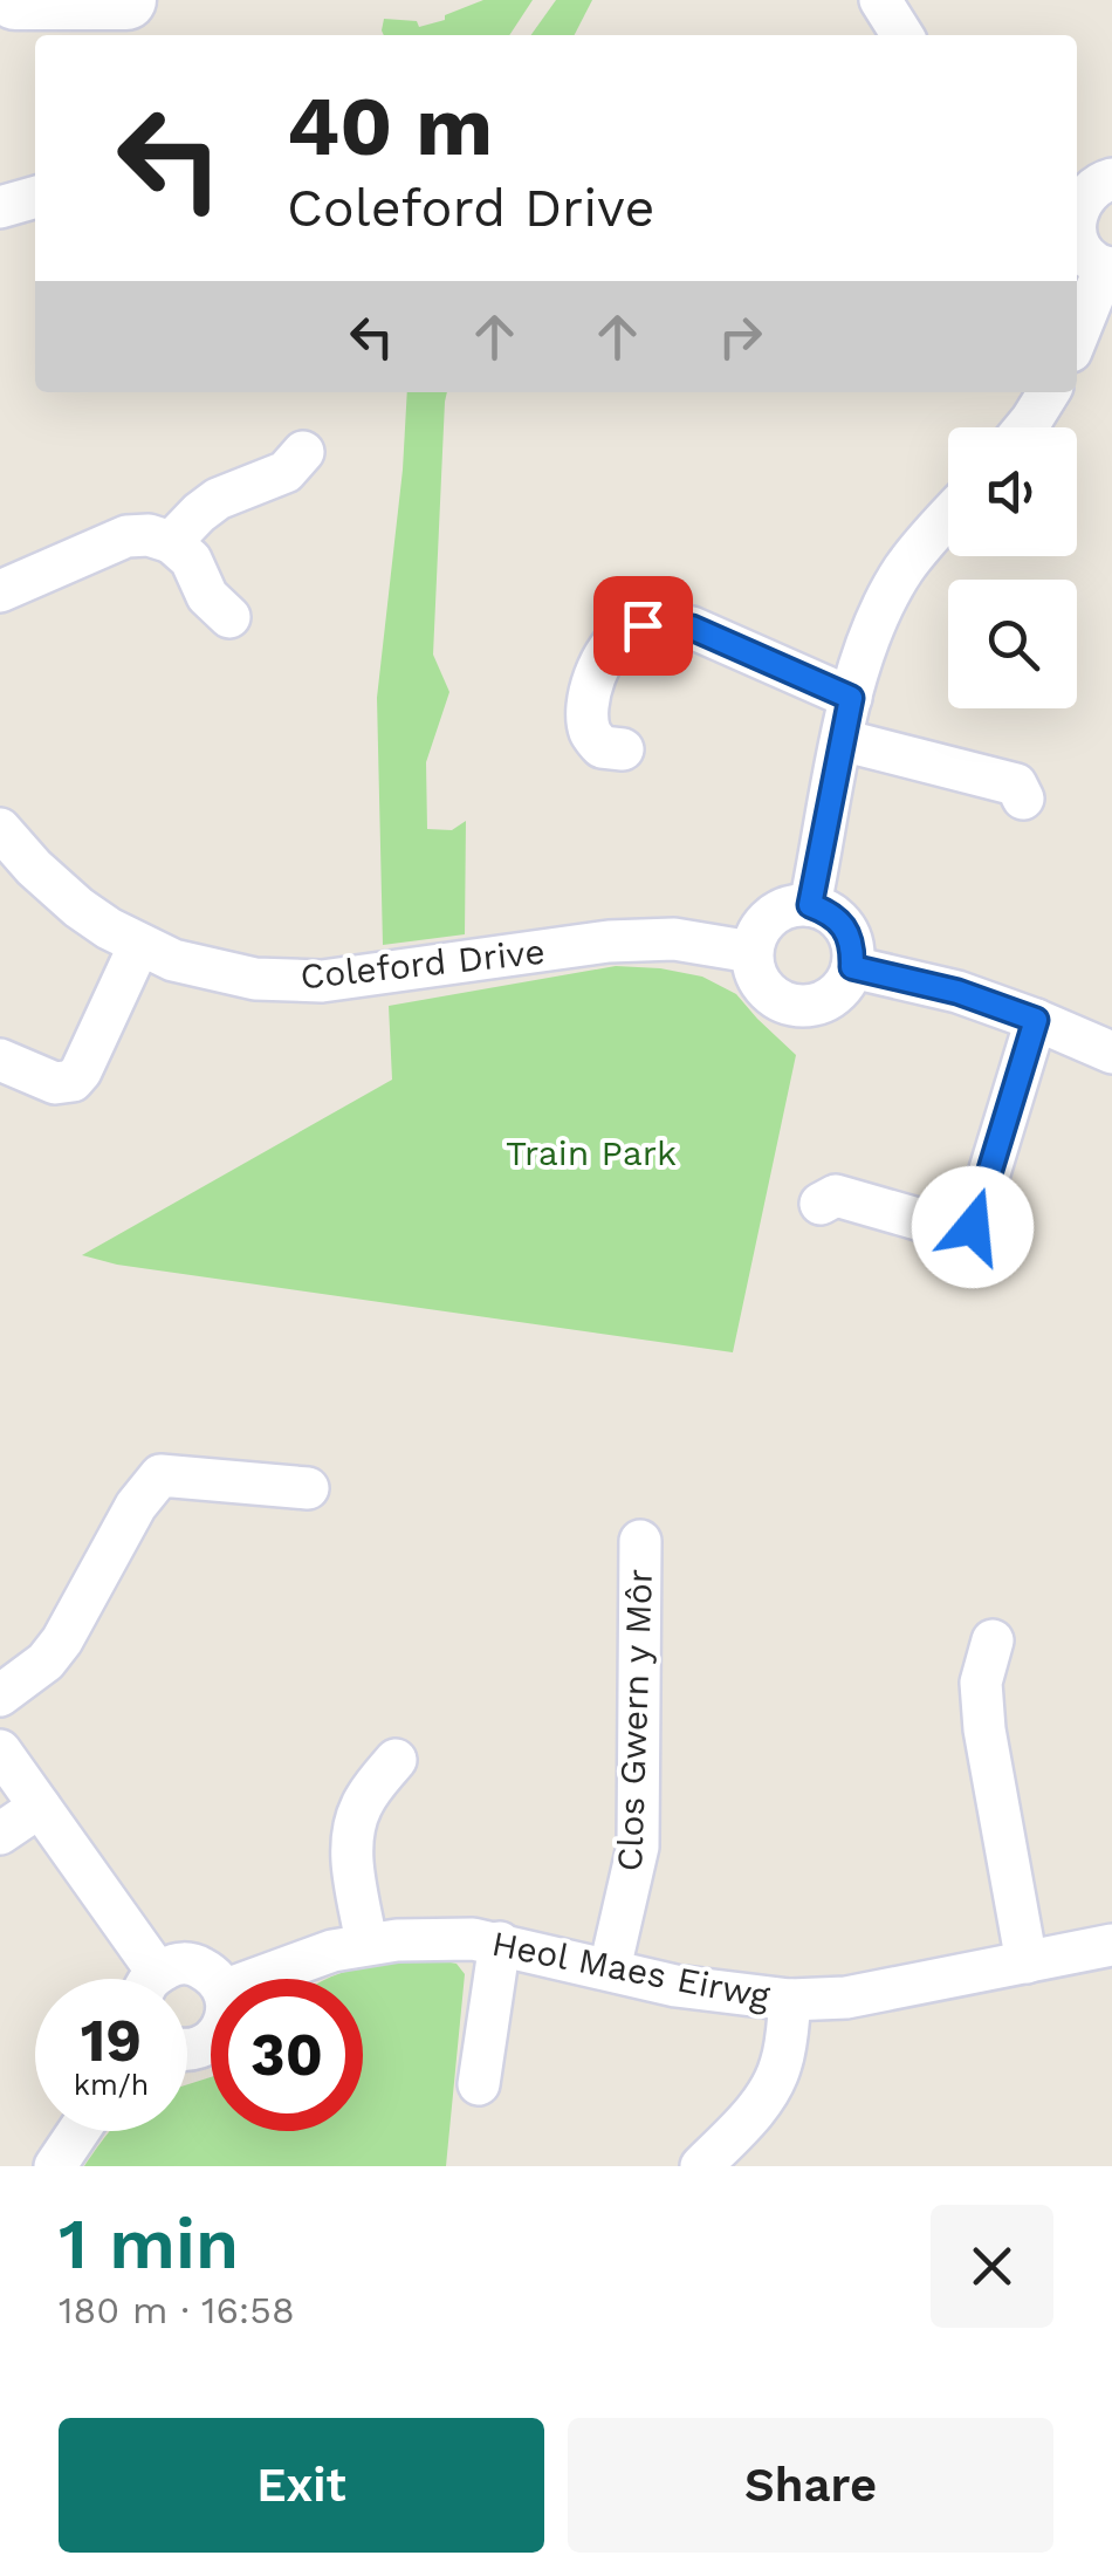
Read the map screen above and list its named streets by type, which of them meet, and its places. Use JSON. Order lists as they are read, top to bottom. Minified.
{"streets":{"street":["Coleford Drive","Clos Gwern y Môr","Heol Maes Eirwg"]},"crossings":[["Clos Gwern y Môr","Heol Maes Eirwg"]],"parks":["Train Park"],"page":{"turn":["40 m","Coleford Drive"],"speed":"19 km/h","limit":"30","heading":["1 min","180 m · 16:58"],"buttons":["Exit","Share"]}}
